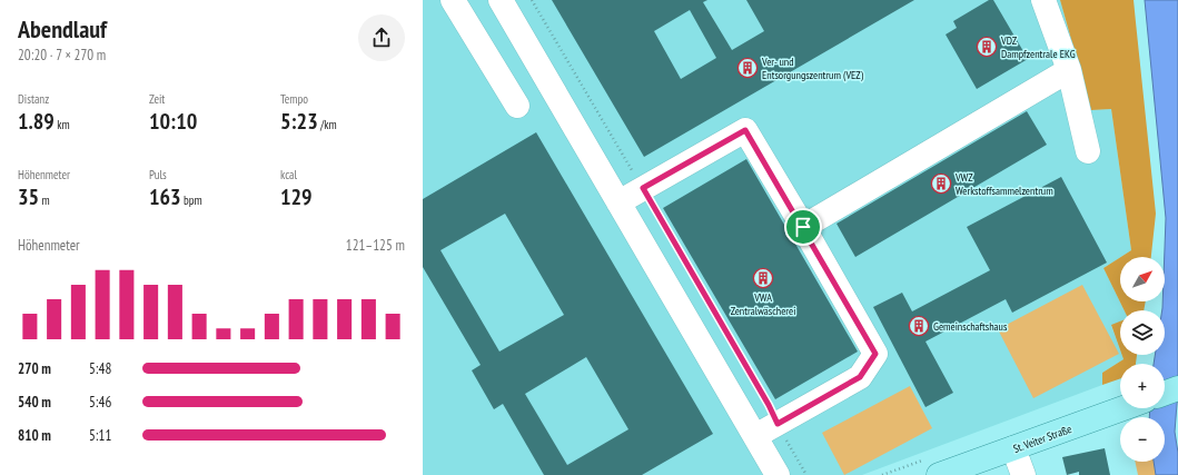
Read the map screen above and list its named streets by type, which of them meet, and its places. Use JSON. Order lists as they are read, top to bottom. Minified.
{"streets":{"main road":["St. Veiter Straße"]},"places":{"building":["VDZ Dampfzentrale EKG","Ver- und Entsorgungszentrum (VEZ)","VWZ Werkstoffsammelzentrum","VWA Zentralwäscherei","Gemeinschaftshaus"]},"north":"top right","page":{"heading":["Abendlauf","20:20 · 7 × 270 m"],"stats":[["Distanz","1.89 km"],["Zeit","10:10"],["Tempo","5:23 /km"],["Höhenmeter","35 m"],["Puls","163 bpm"],["kcal","129"]],"chart":["Höhenmeter","121–125 m"],"map_buttons":["+","−"],"list":[{"name":"270 m","note":"5:48"},{"name":"540 m","note":"5:46"},{"name":"810 m","note":"5:11"}]}}
